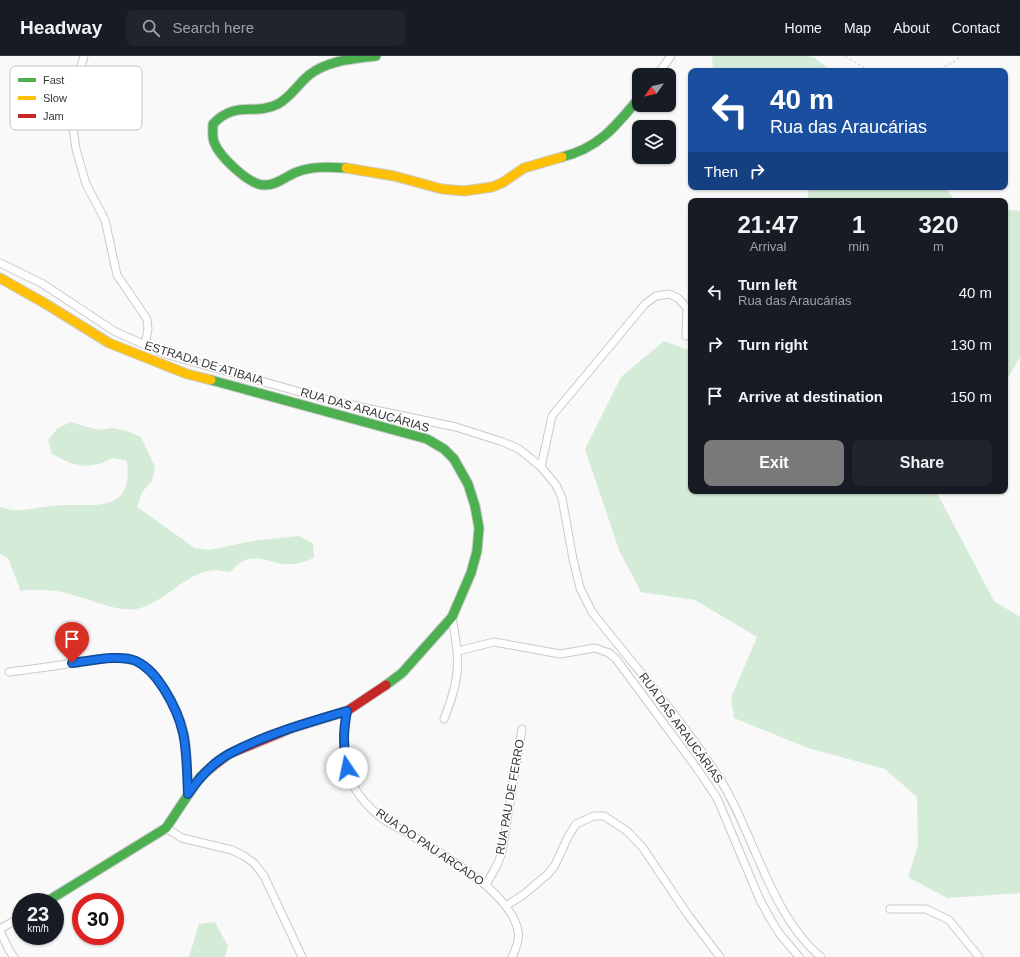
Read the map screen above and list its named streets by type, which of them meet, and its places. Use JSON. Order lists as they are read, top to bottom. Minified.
{"streets":{"street":["ESTRADA DE ATIBAIA","RUA DAS ARAUCÁRIAS","RUA PAU DE FERRO","RUA DO PAU ARCADO"]},"crossings":[["RUA DAS ARAUCÁRIAS","RUA DO PAU ARCADO"],["RUA PAU DE FERRO","RUA DO PAU ARCADO"]],"legend":["Fast","Slow","Jam"],"north":"bottom left","page":{"header":"Headway","search":"Search here","nav":["Home","Map","About","Contact"],"turn":["40 m","Rua das Araucárias"],"then":"Then","eta":["21:47","Arrival","1","min","320","m"],"list":[{"name":"Turn left","note":"Rua das Araucárias","value":"40 m"},{"name":"Turn right","value":"130 m"},{"name":"Arrive at destination","value":"150 m"}],"buttons":["Exit","Share"],"speed":"23 km/h","limit":"30"}}
